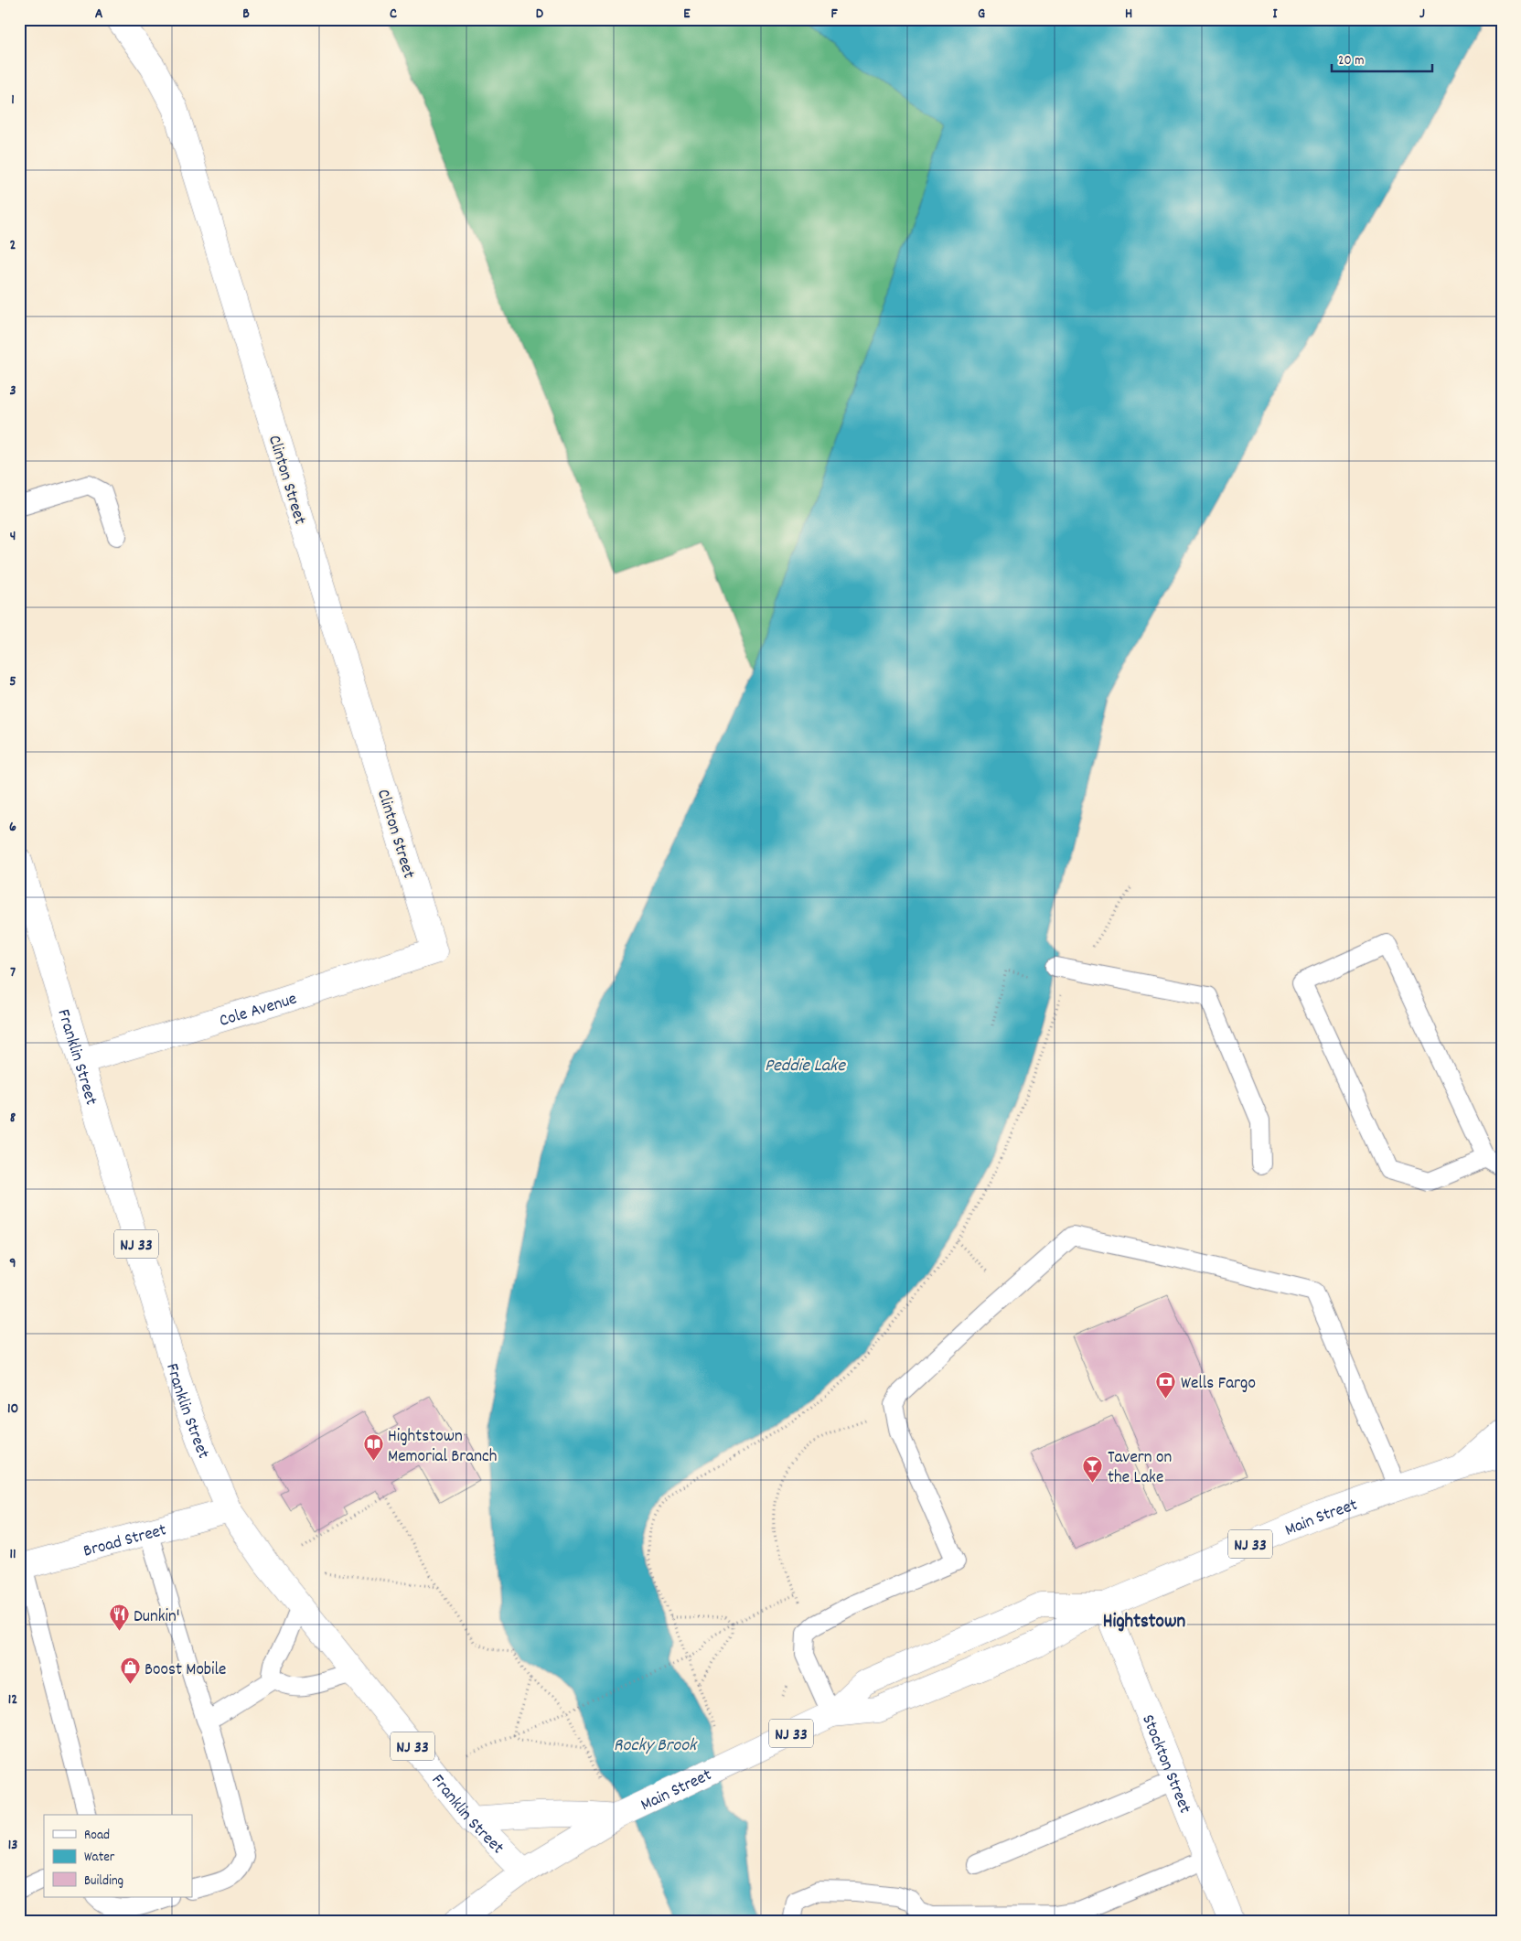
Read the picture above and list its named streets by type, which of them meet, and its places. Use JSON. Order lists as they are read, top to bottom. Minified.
{"streets":{"main road":["Clinton Street","Cole Avenue","Franklin Street","NJ 33","Main Street","Broad Street","Stockton Street"]},"crossings":[["Clinton Street","Cole Avenue"],["Cole Avenue","Franklin Street"],["Franklin Street","Main Street"],["Franklin Street","Broad Street"],["NJ 33","Main Street"],["Main Street","Stockton Street"]],"districts":["Hightstown"],"water":["Peddie Lake","Rocky Brook"],"places":{"bank":["Wells Fargo"],"library":["Hightstown Memorial Branch"],"bar":["Tavern on the Lake"],"restaurant":["Dunkin'"],"shop":["Boost Mobile"]},"legend":["Road","Water","Building"],"scale_bar":"20 m","grid":{"columns":["A","B","C","D","E","F","G","H","I","J"],"rows":["1","2","3","4","5","6","7","8","9","10","11","12","13"]}}
